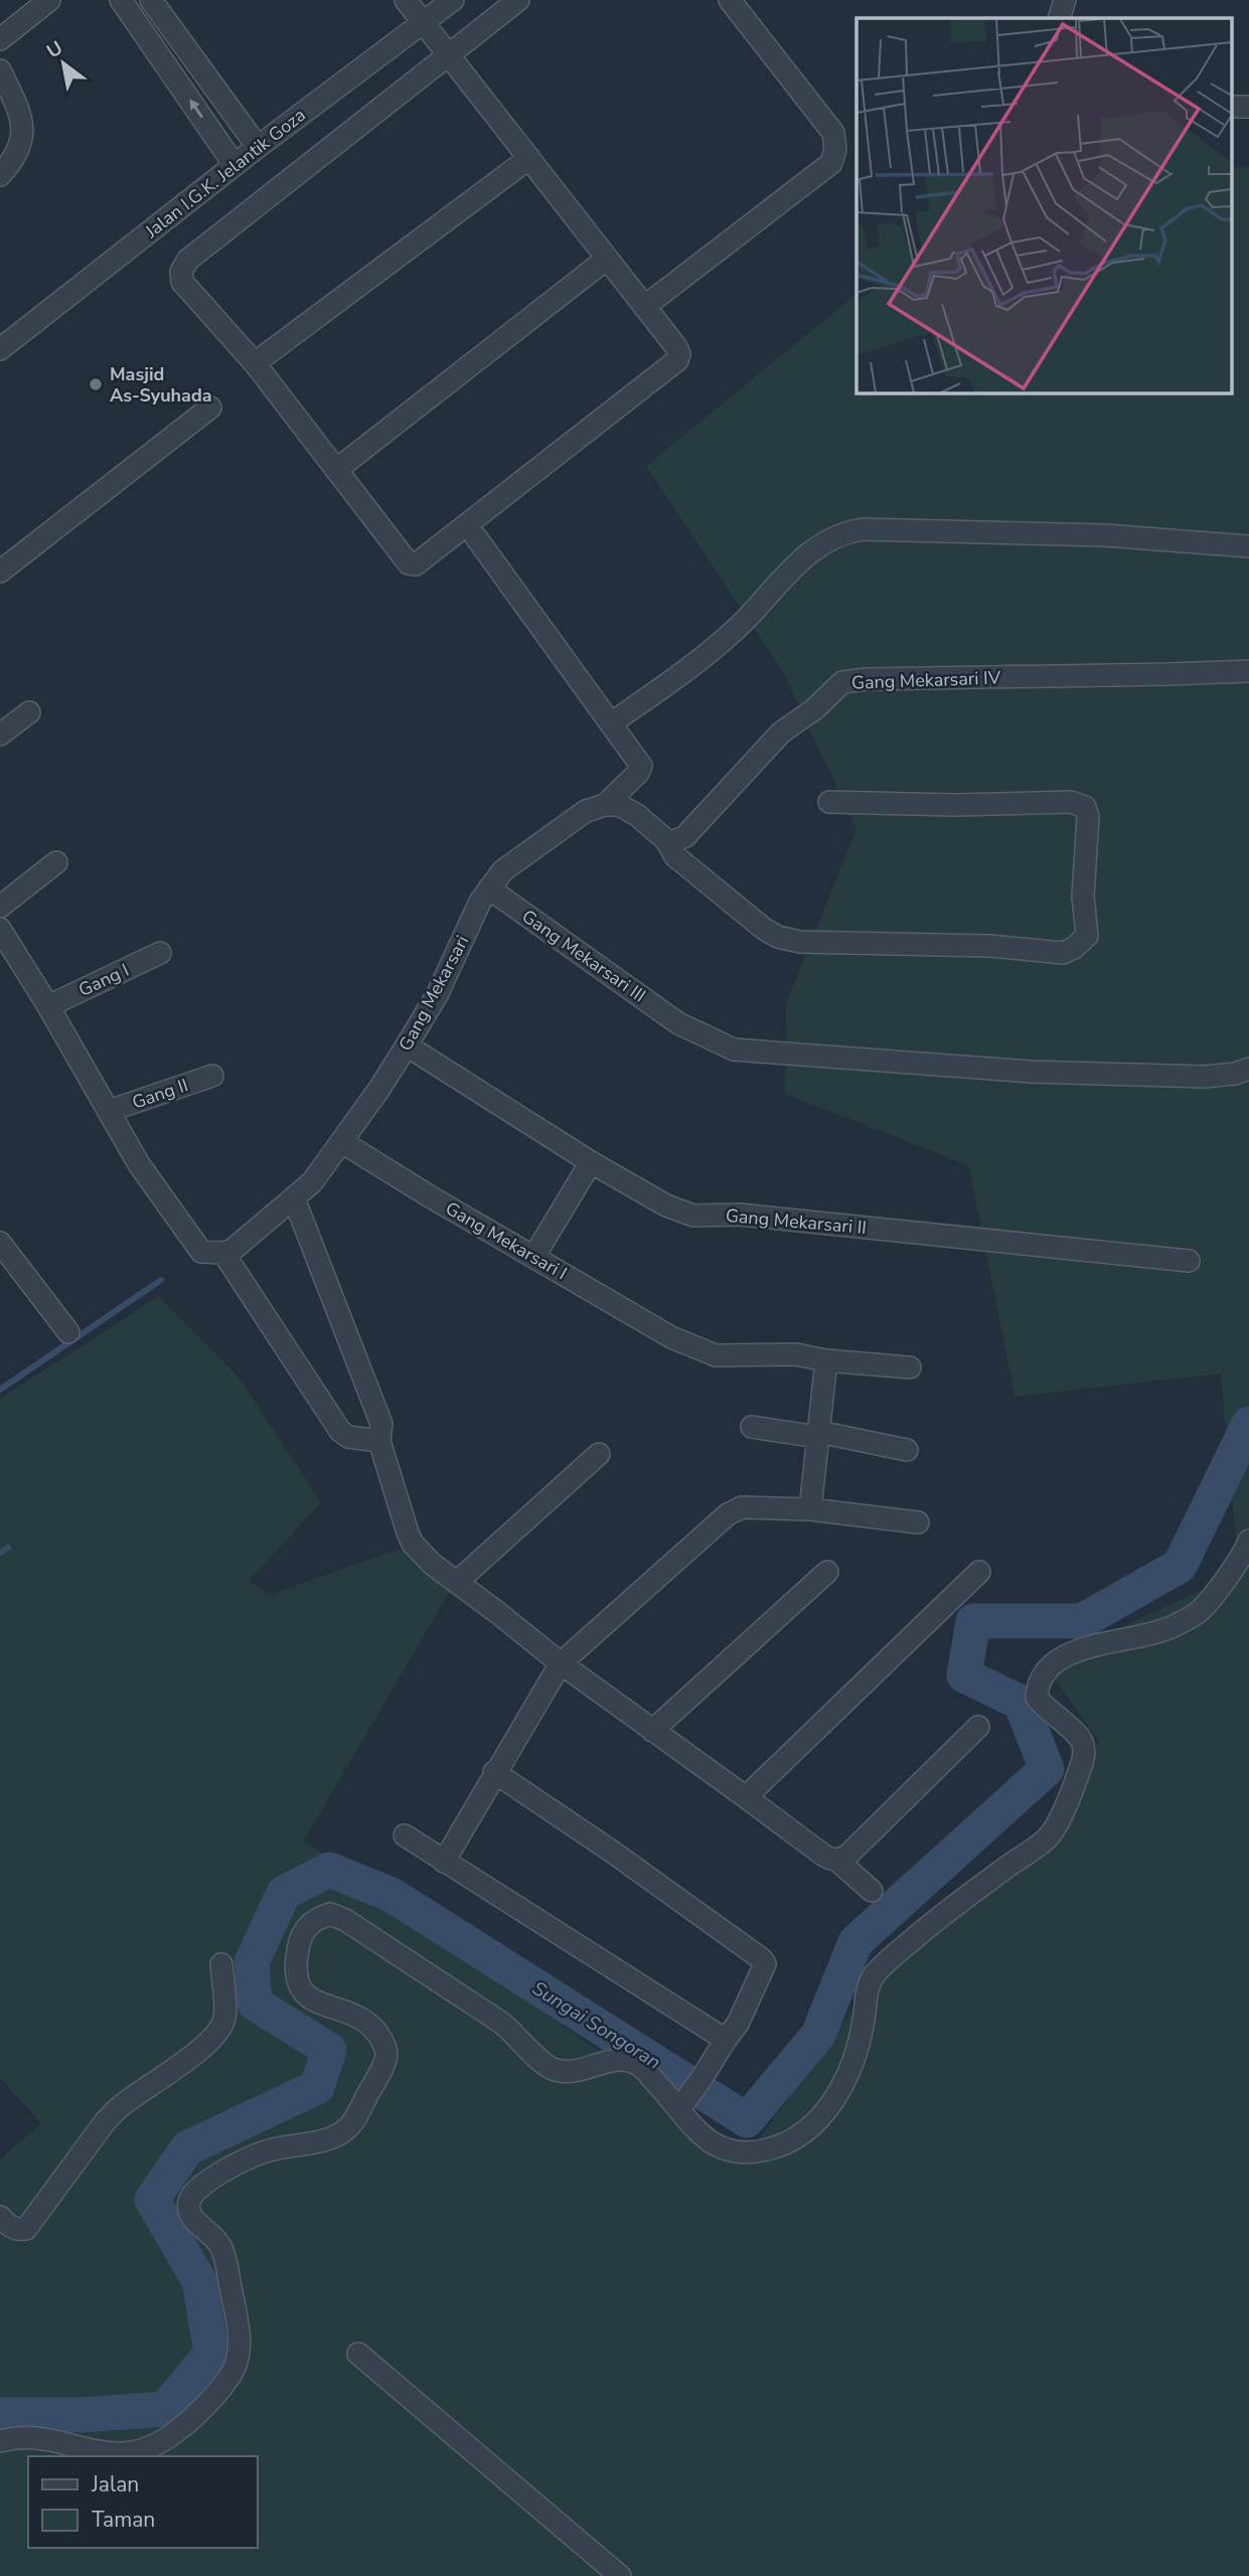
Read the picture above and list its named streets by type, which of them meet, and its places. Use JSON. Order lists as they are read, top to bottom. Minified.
{"streets":{"street":["Jalan I.G.K. Jelantik Goza","Gang Mekarsari IV","Gang Mekarsari III","Gang I","Gang Mekarsari","Gang II","Gang Mekarsari II","Gang Mekarsari I"]},"crossings":[["Gang Mekarsari III","Gang Mekarsari"],["Gang Mekarsari","Gang Mekarsari II"],["Gang Mekarsari","Gang Mekarsari I"]],"water":["Sungai Songoran"],"places":["Masjid As-Syuhada"],"legend":["Jalan","Taman"],"north":"top left"}
